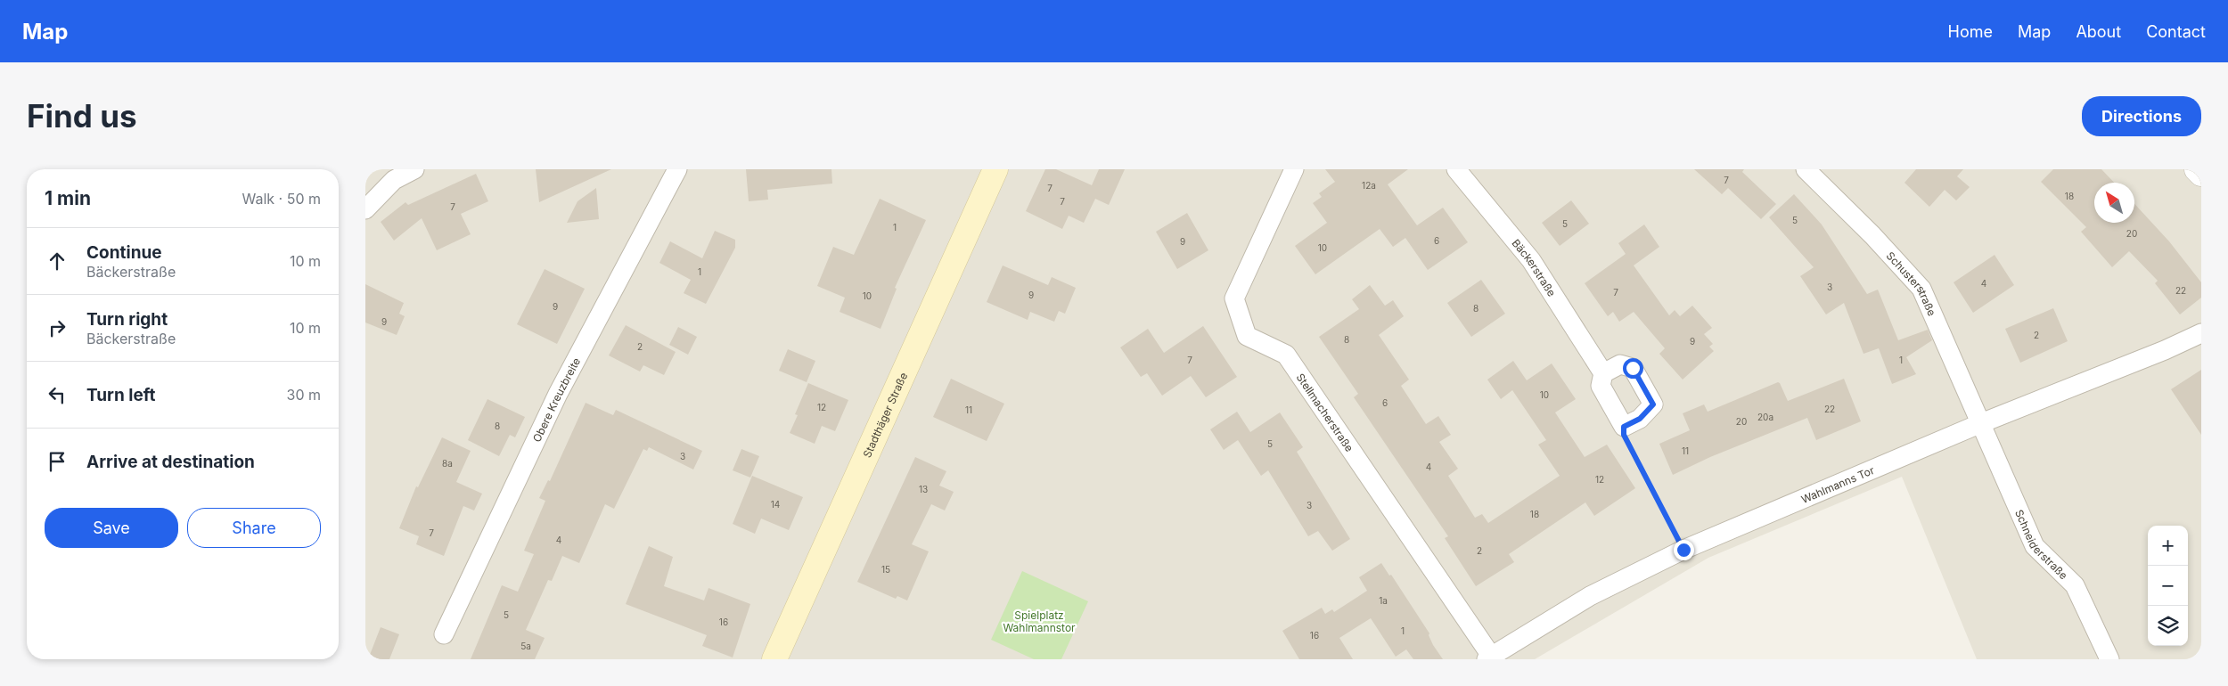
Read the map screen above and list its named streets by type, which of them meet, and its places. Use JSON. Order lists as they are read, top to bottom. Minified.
{"streets":{"main road":["Stadthäger Straße"],"street":["Bäckerstraße","Schusterstraße","Obere Kreuzbreite","Stellmacherstraße","Wahlmanns Tor","Schneiderstraße"]},"crossings":[["Schusterstraße","Wahlmanns Tor"],["Schusterstraße","Schneiderstraße"],["Stellmacherstraße","Wahlmanns Tor"],["Wahlmanns Tor","Schneiderstraße"]],"parks":["Spielplatz Wahlmannstor"],"house_numbers":["7","12a","7","18","7","7","5","5","1","20","6","9","10","1","4","3","22","7","9","10","9","8","9","2","8","9","2","7","1","10","6","12","22","11","20a","20","8","5","11","3","8a","4","12","13","14","3","18","7","4","2","15","1a","5","16","1","16","5a"],"north":"top left","page":{"header":"Map","nav":["Home","Map","About","Contact"],"buttons":["Directions",["Save","Share"]],"title":"Find us","heading":["1 min","Walk · 50 m"],"list":[["Continue","Bäckerstraße","10 m"],["Turn right","Bäckerstraße","10 m"],["Turn left","30 m"],"Arrive at destination"],"map_buttons":["+","−"]}}
